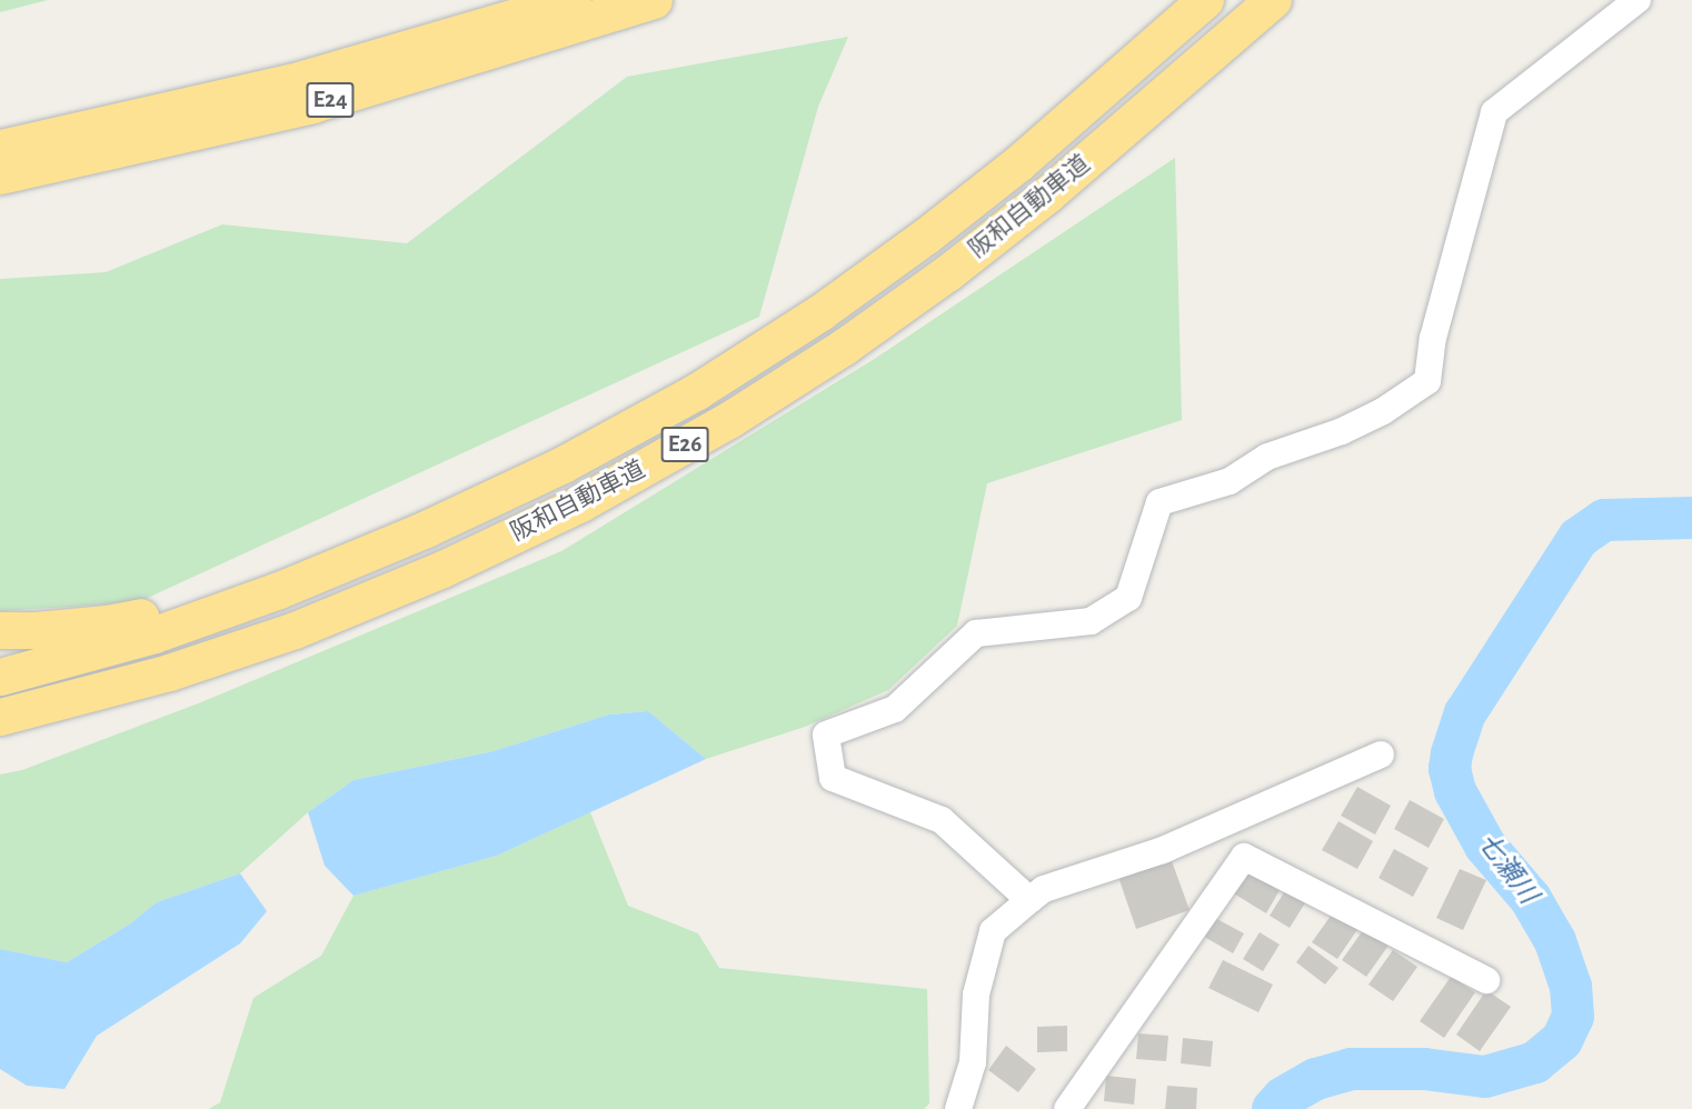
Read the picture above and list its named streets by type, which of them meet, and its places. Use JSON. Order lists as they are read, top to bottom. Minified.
{"streets":{"highway":["E24","阪和自動車道","E26"]},"water":["七瀬川"]}
